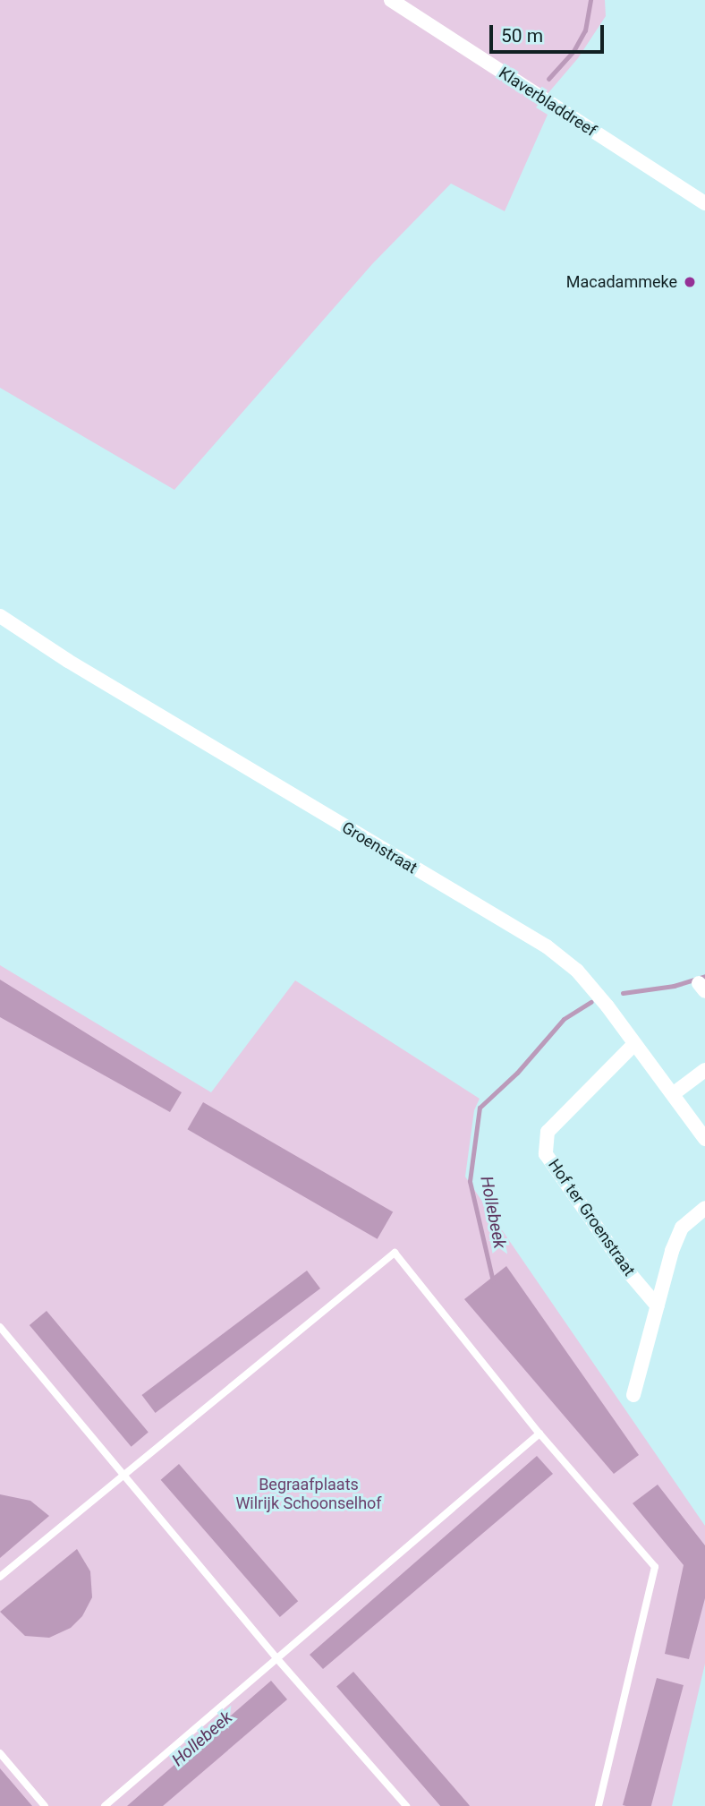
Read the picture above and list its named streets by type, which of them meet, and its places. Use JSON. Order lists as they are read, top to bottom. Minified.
{"streets":{"street":["Klaverbladdreef","Groenstraat","Hof ter Groenstraat"]},"crossings":[["Groenstraat","Hof ter Groenstraat"]],"water":["Hollebeek"],"parks":["Begraafplaats Wilrijk Schoonselhof"],"places":["Macadammeke"],"scale_bar":"50 m"}
